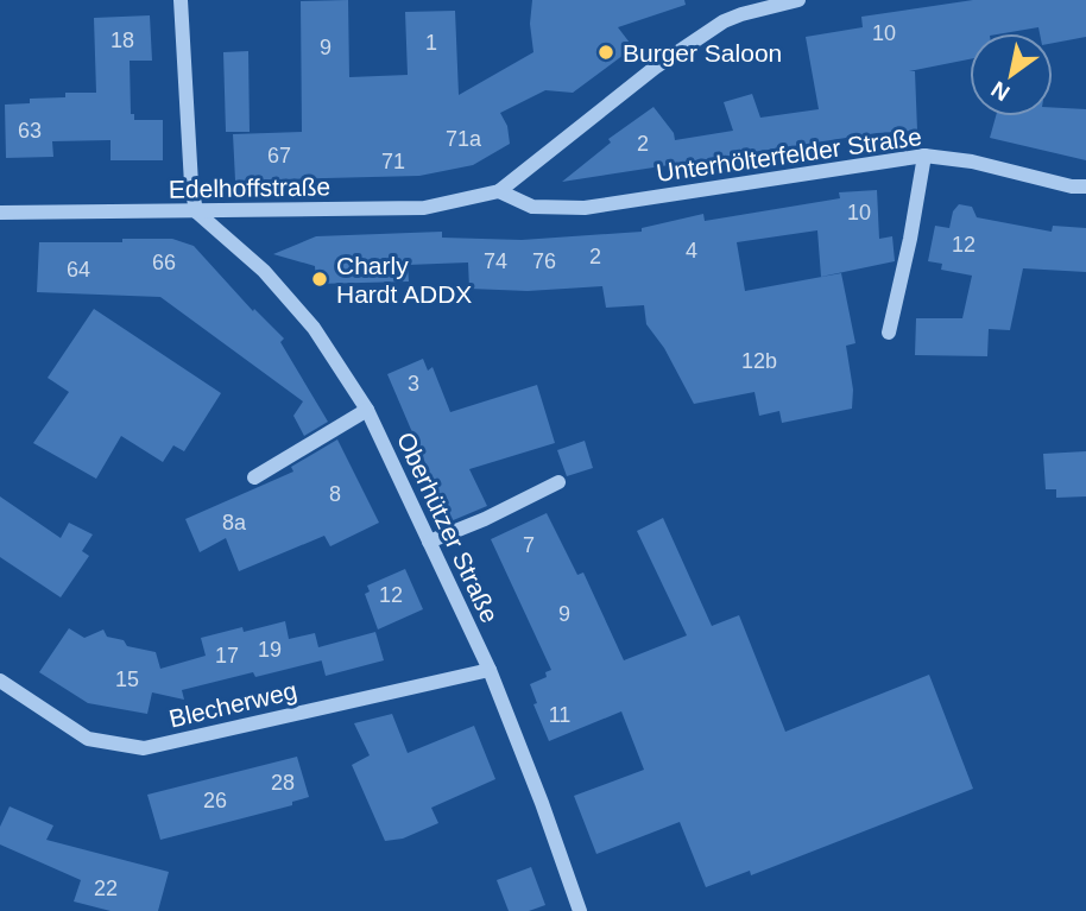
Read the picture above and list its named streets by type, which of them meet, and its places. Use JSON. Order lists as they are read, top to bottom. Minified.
{"streets":{"street":["Unterhölterfelder Straße","Edelhoffstraße","Oberhützer Straße","Blecherweg"]},"crossings":[["Unterhölterfelder Straße","Edelhoffstraße"],["Edelhoffstraße","Oberhützer Straße"],["Oberhützer Straße","Blecherweg"]],"places":["Burger Saloon","Charly Hardt ADDX"],"house_numbers":["10","18","1","9","63","71a","2","67","71","10","12","4","2","74","76","66","64","12b","3","8","8a","7","12","9","19","17","15","11","28","26","22"],"north":"bottom left"}
